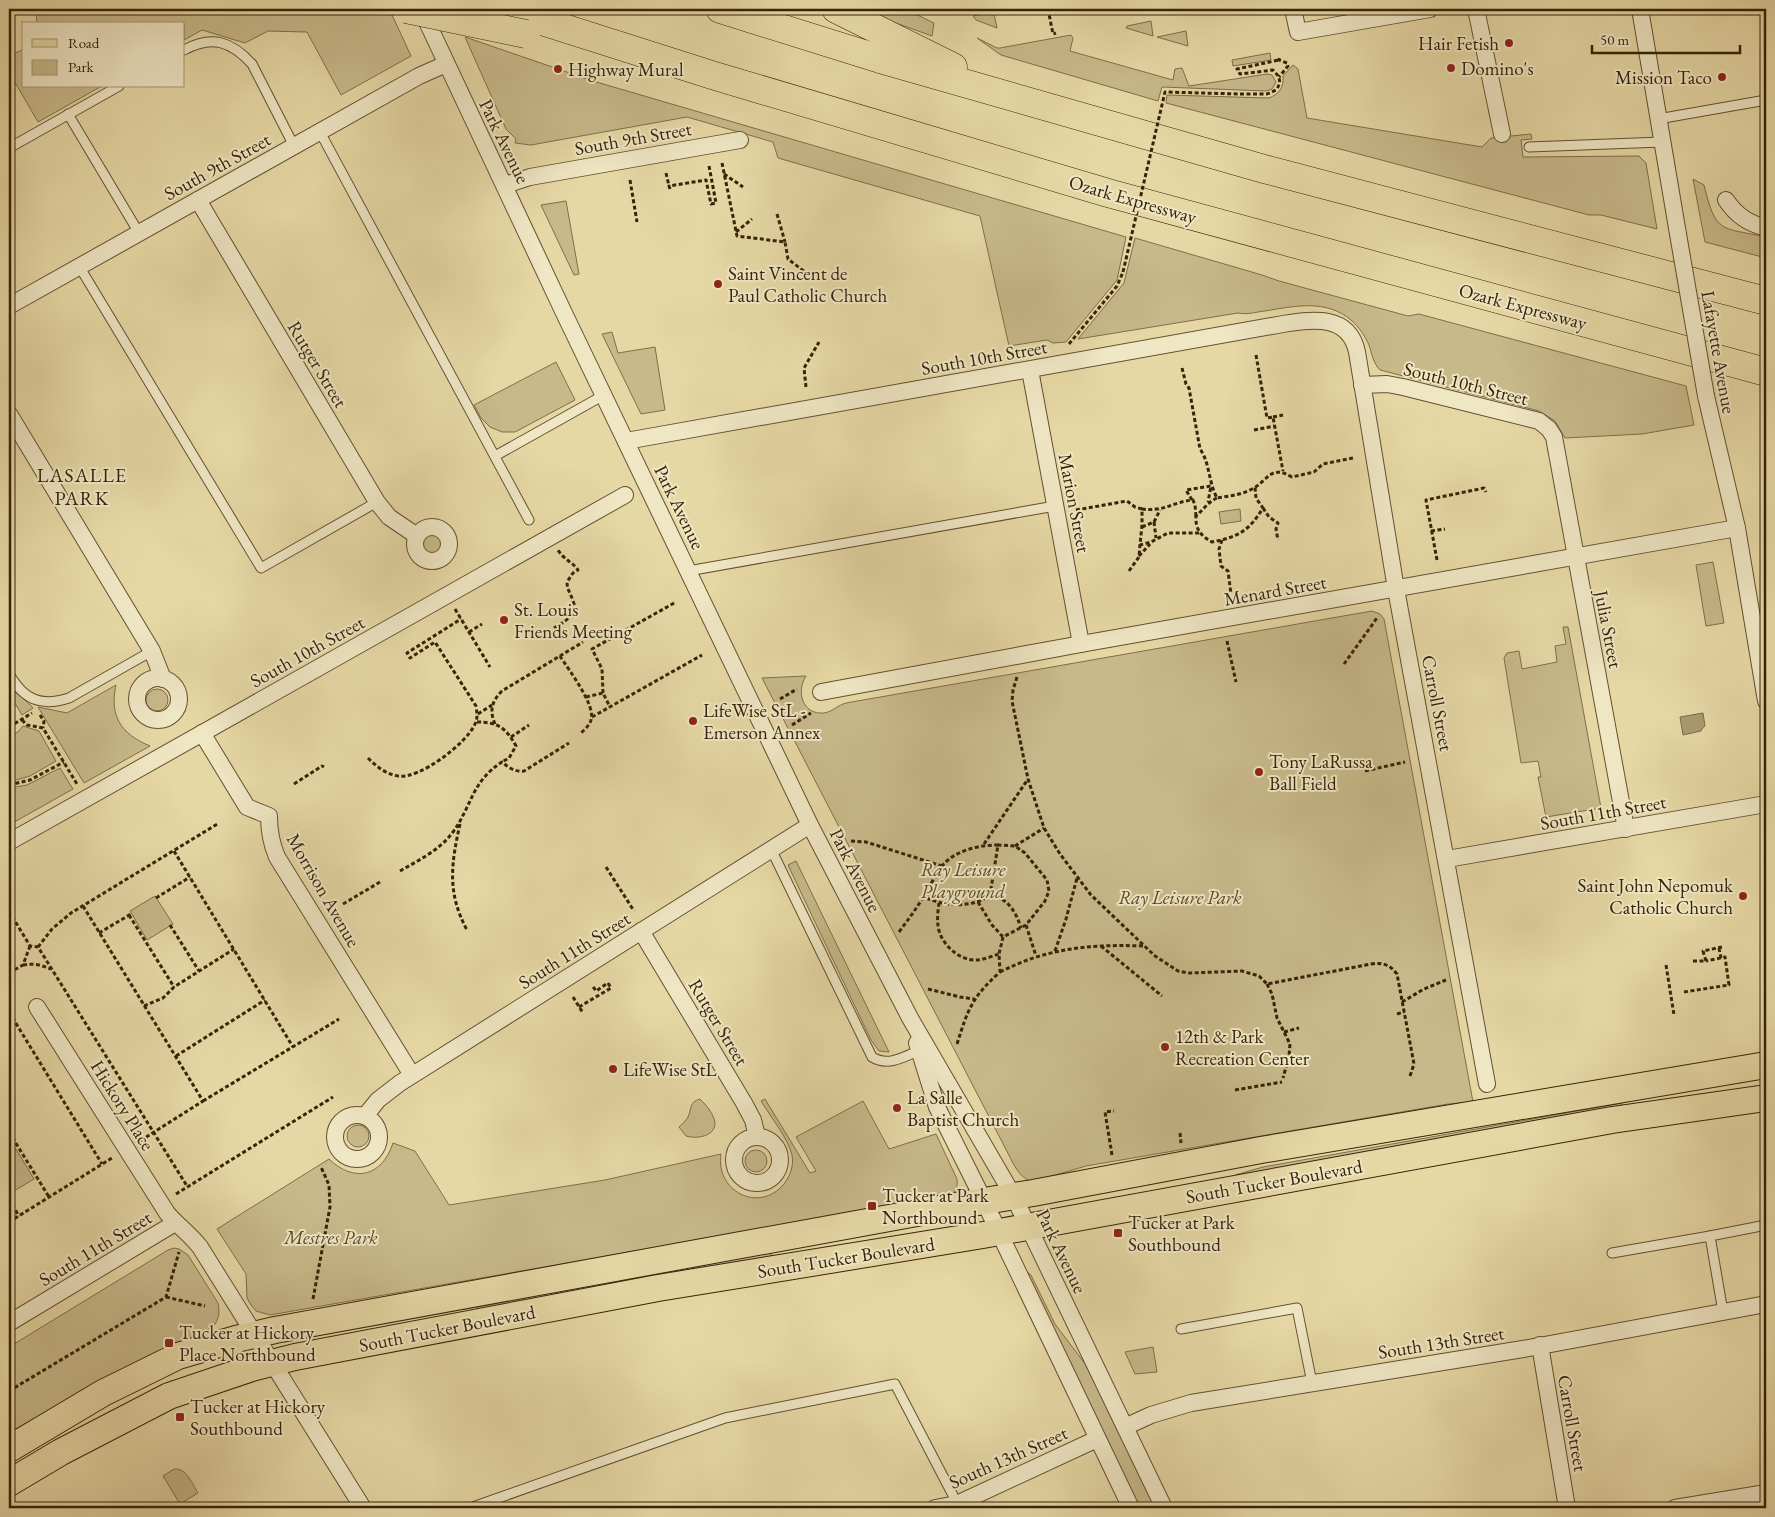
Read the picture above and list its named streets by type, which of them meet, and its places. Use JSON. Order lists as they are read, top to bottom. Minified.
{"streets":{"highway":["Ozark Expressway"],"main road":["South Tucker Boulevard"],"street":["South 9th Street","Park Avenue","Lafayette Avenue","South 10th Street","Rutger Street","Marion Street","Menard Street","Julia Street","Carroll Street","South 11th Street","Morrison Avenue","Hickory Place","South 13th Street"]},"crossings":[["South 9th Street","Park Avenue"],["South 9th Street","Rutger Street"],["Park Avenue","South 10th Street"],["Park Avenue","South 11th Street"],["Park Avenue","South Tucker Boulevard"],["Park Avenue","South 13th Street"],["Lafayette Avenue","Menard Street"],["South 10th Street","Marion Street"],["South 10th Street","Julia Street"],["South 10th Street","Carroll Street"],["South 10th Street","Morrison Avenue"],["Rutger Street","South 11th Street"],["Marion Street","Menard Street"],["Menard Street","Julia Street"],["Menard Street","Carroll Street"],["Julia Street","South 11th Street"],["Carroll Street","South 11th Street"],["Carroll Street","South 13th Street"],["South 11th Street","Morrison Avenue"],["South 11th Street","Hickory Place"],["Hickory Place","South Tucker Boulevard"]],"districts":["LASALLE PARK"],"parks":["Ray Leisure Playground","Ray Leisure Park","Mestres Park"],"places":{"other":["Hair Fetish","Domino's","Highway Mural","Mission Taco","Saint Vincent de Paul Catholic Church","St. Louis Friends Meeting","LifeWise StL - Emerson Annex","Tony LaRussa Ball Field","Saint John Nepomuk Catholic Church","12th & Park Recreation Center","LifeWise StL","La Salle Baptist Church"],"transit":["Tucker at Park Northbound","Tucker at Park Southbound","Tucker at Hickory Place Northbound","Tucker at Hickory Southbound"]},"legend":["Road","Park"],"scale_bar":"50 m"}
